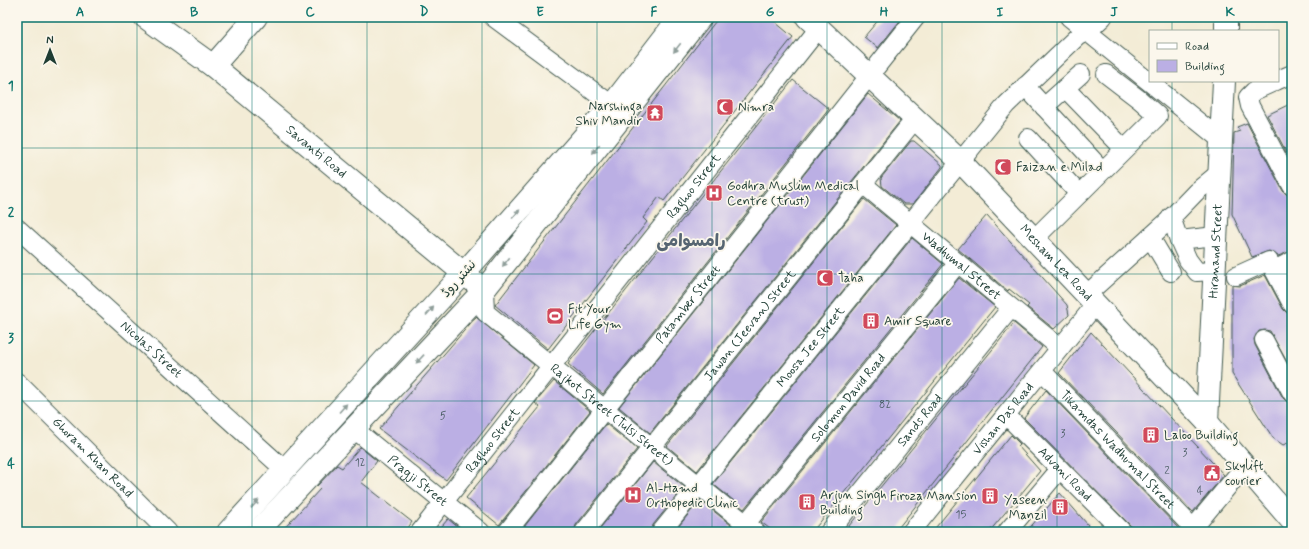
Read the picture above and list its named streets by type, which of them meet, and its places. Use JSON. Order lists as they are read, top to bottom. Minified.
{"streets":{"street":["Savanti Road","Raghoo Street","Hiranand Street","Mesham Lea Road","Wadhumal Street","نشتر روڈ","Patamber Street","Jawan (Jeevan) Street","Moosa Jee Street","Nicolas Street","Solomon David Road","Rajkot Street (Tulsi Street)","Vishan Das Road","Sands Road","Tikamdas Wadhumal Street","Ghoram Khan Road","Advani Road","Pragji Street"]},"crossings":[["Savanti Road","نشتر روڈ"],["Savanti Road","Rajkot Street (Tulsi Street)"],["Raghoo Street","Mesham Lea Road"],["Raghoo Street","Rajkot Street (Tulsi Street)"],["Raghoo Street","Pragji Street"],["Hiranand Street","Mesham Lea Road"],["Hiranand Street","Vishan Das Road"],["Mesham Lea Road","Patamber Street"],["Mesham Lea Road","Jawan (Jeevan) Street"],["Mesham Lea Road","Moosa Jee Street"],["Mesham Lea Road","Vishan Das Road"],["Wadhumal Street","Jawan (Jeevan) Street"],["Wadhumal Street","Moosa Jee Street"],["Wadhumal Street","Solomon David Road"],["Wadhumal Street","Vishan Das Road"],["Wadhumal Street","Sands Road"],["نشتر روڈ","Nicolas Street"],["نشتر روڈ","Rajkot Street (Tulsi Street)"],["نشتر روڈ","Pragji Street"],["Patamber Street","Rajkot Street (Tulsi Street)"],["Jawan (Jeevan) Street","Rajkot Street (Tulsi Street)"],["Moosa Jee Street","Rajkot Street (Tulsi Street)"],["Solomon David Road","Rajkot Street (Tulsi Street)"],["Vishan Das Road","Tikamdas Wadhumal Street"],["Vishan Das Road","Advani Road"]],"districts":["رامسوامی"],"places":{"mosque":["Nimra","Faizan e Milad","Taha"],"temple":["Narshinga Shiv Mandir"],"hospital":["Godhra Muslim Medical Centre (trust)","Al-Hamd Orthopedic Clinic"],"sports":["Fit Your Life Gym"],"building":["Amir Square","Laloo Building","Firoza Mansion","Arjun Singh Building","Yaseen Manzil"],"public building":["Skylift courier"]},"house_numbers":["82","5","3","3","12","2","4","15"],"legend":["Road","Building"],"north":"top","grid":{"columns":["A","B","C","D","E","F","G","H","I","J","K"],"rows":["1","2","3","4"]}}
